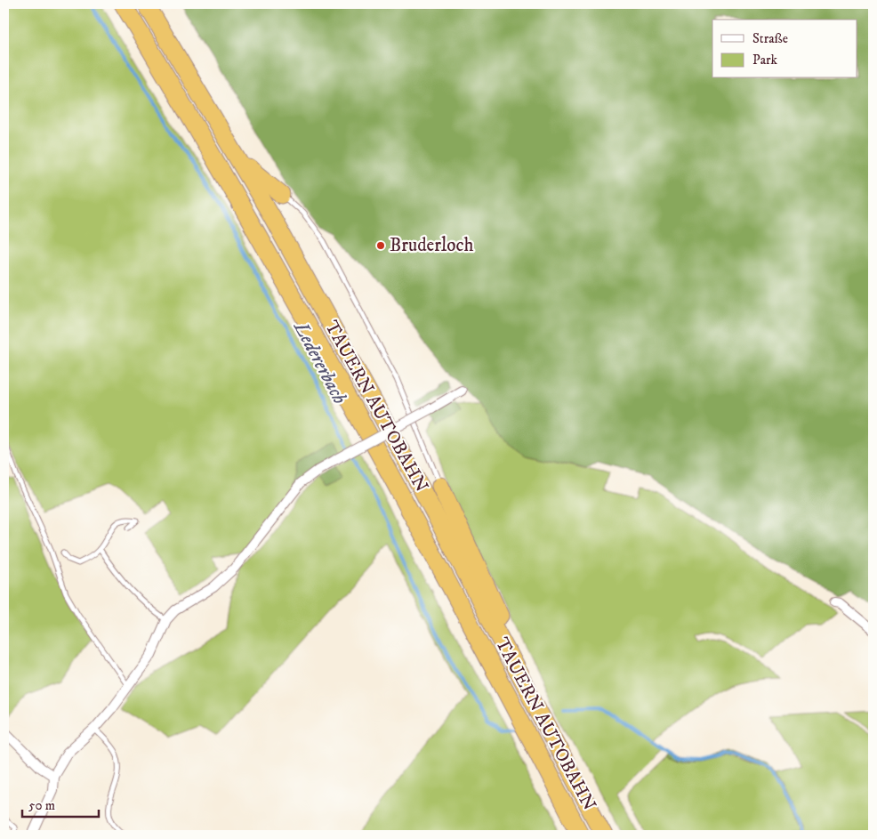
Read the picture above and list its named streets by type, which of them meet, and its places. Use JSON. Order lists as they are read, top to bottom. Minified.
{"streets":{"highway":["TAUERN AUTOBAHN"]},"water":["Ledererbach"],"places":["Bruderloch"],"legend":["Straße","Park"],"scale_bar":"50 m"}
